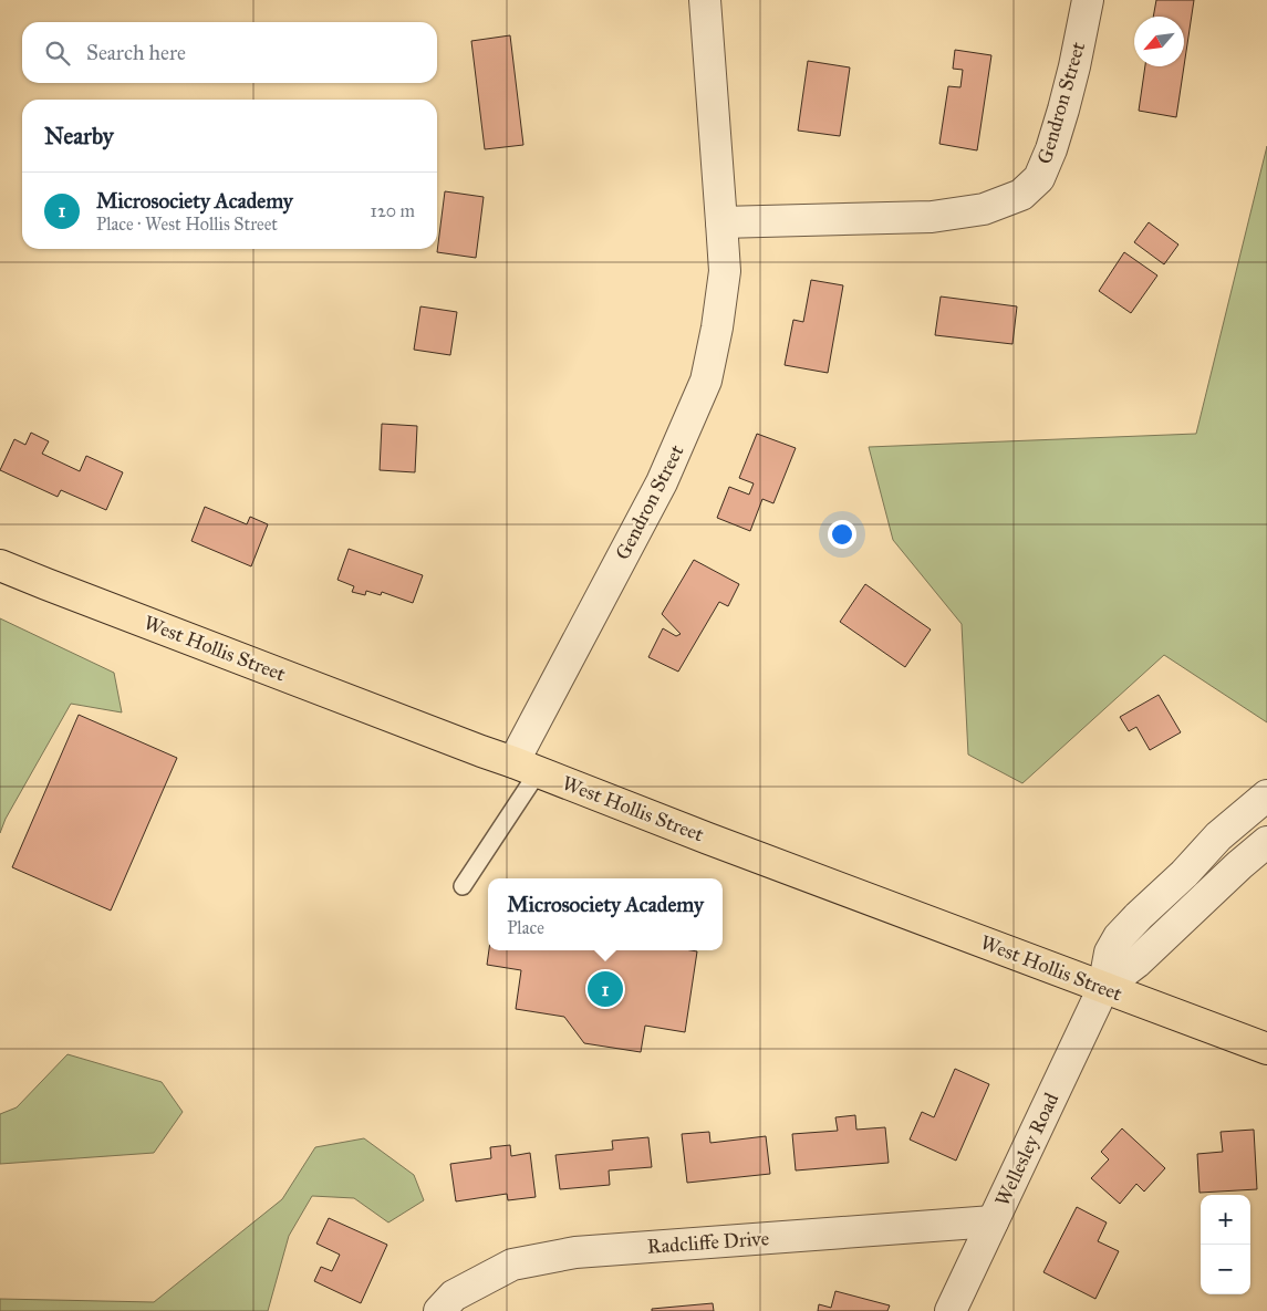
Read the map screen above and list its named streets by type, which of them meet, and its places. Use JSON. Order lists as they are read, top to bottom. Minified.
{"streets":{"main road":["West Hollis Street"],"street":["Gendron Street","Wellesley Road","Radcliffe Drive"]},"crossings":[["Gendron Street","West Hollis Street"],["West Hollis Street","Wellesley Road"],["Wellesley Road","Radcliffe Drive"]],"north":"bottom left","page":{"search":"Search here","heading":"Nearby","list":[{"mark":"1","name":"Microsociety Academy","note":"Place · West Hollis Street","value":"120 m"}],"popup":["Microsociety Academy","Place"],"pins":"1","map_buttons":["+","−"]}}
